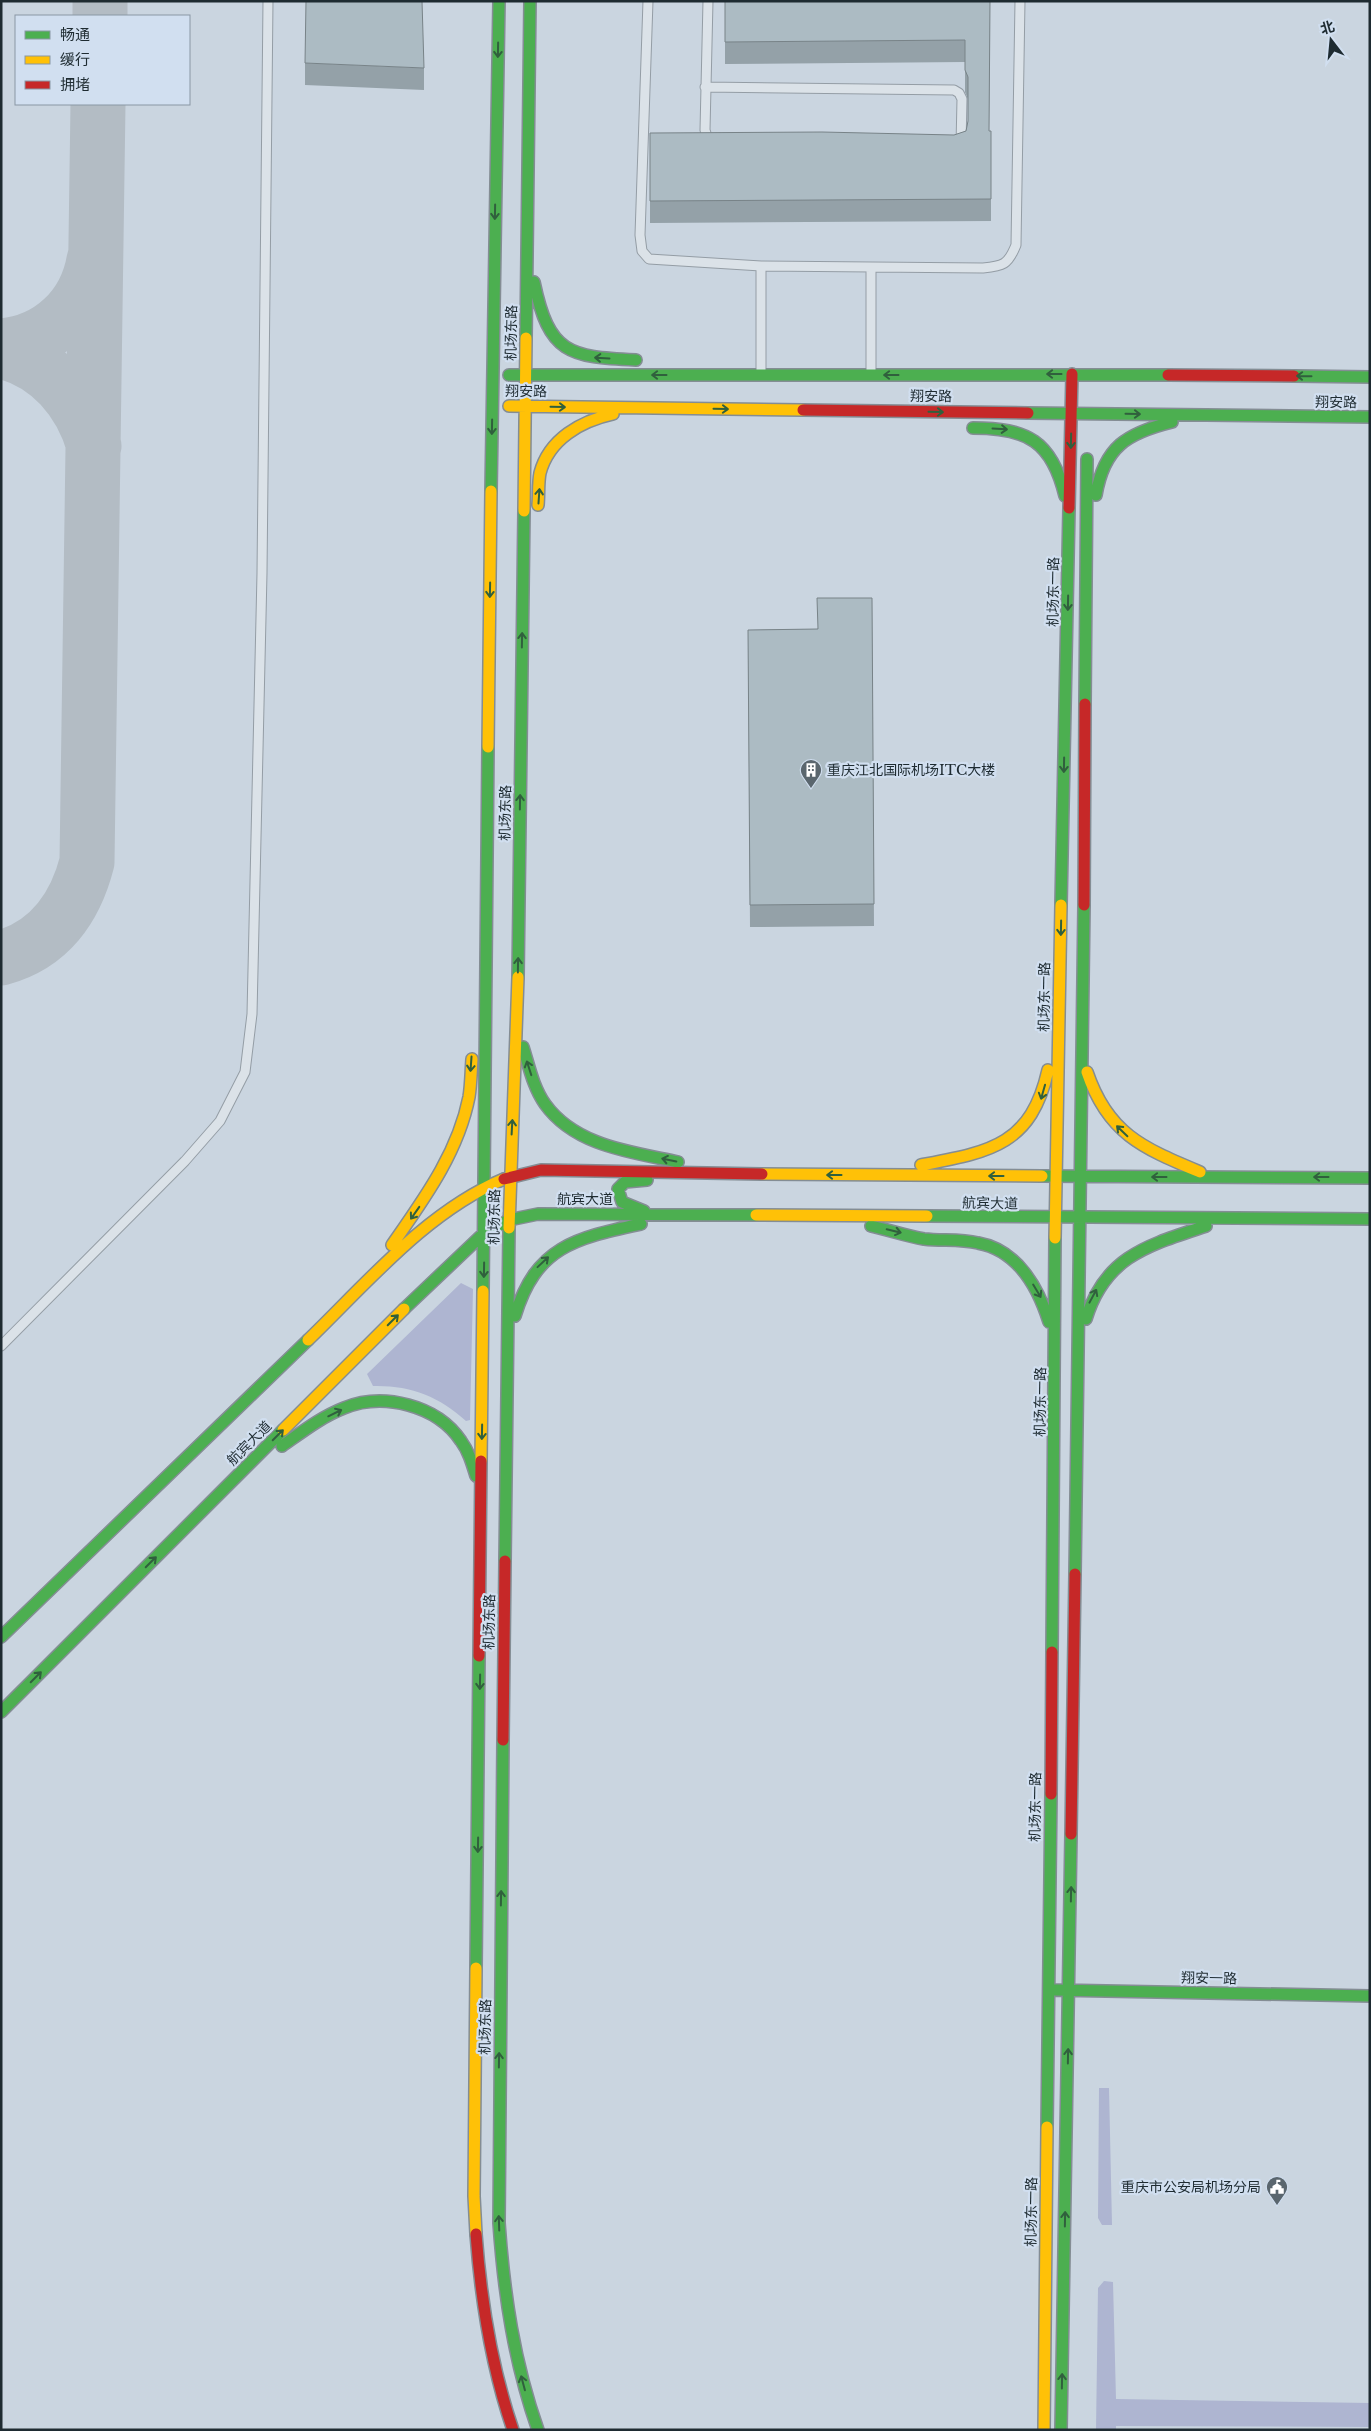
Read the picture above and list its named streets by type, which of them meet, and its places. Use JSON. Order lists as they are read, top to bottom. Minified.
{"streets":{"street":["机场东路","翔安路","机场东一路","航宾大道","翔安一路"]},"crossings":[["机场东路","翔安路"],["机场东路","航宾大道"],["翔安路","机场东一路"],["机场东一路","航宾大道"],["机场东一路","翔安一路"]],"places":{"building":["重庆江北国际机场ITC大楼"],"public building":["重庆市公安局机场分局"]},"legend":["畅通","缓行","拥堵"],"north":"top"}
